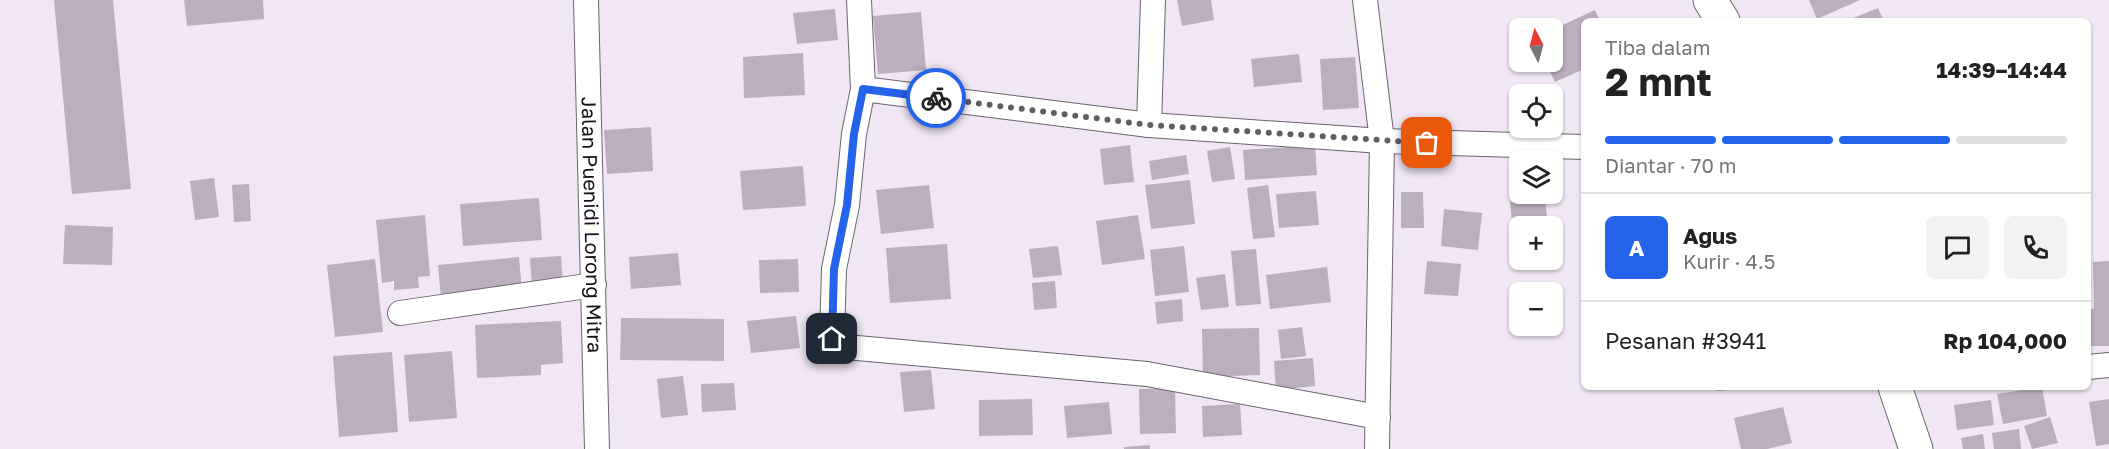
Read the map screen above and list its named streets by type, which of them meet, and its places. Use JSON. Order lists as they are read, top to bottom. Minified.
{"streets":{"street":["Jalan Puenidi Lorong Mitra"]},"north":"top","page":{"map_buttons":["+","−"],"heading":["2 mnt","Tiba dalam","14:39–14:44"],"panel":["Agus","Kurir · 4.5","Pesanan #3941","Rp 104,000"],"bar":"Diantar · 70 m","round":"A"}}
